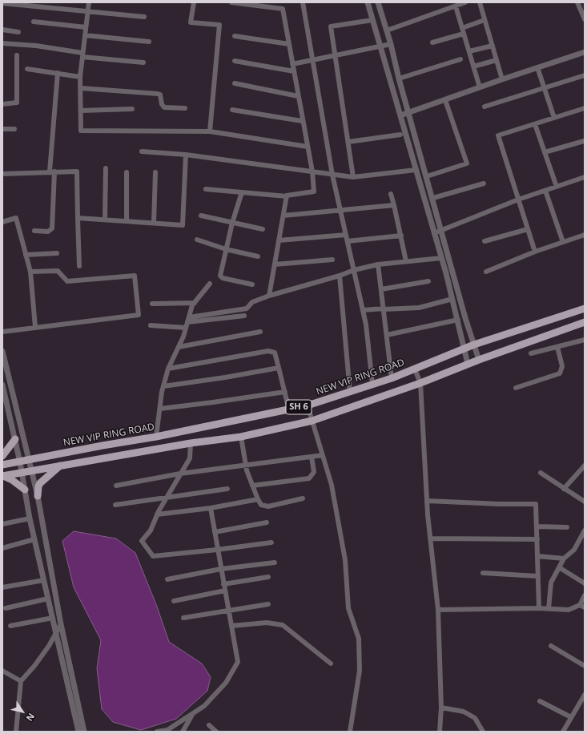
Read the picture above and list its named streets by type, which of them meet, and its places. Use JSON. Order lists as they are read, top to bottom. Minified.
{"streets":{"main road":["NEW VIP RING ROAD","SH 6"]},"north":"bottom right"}
